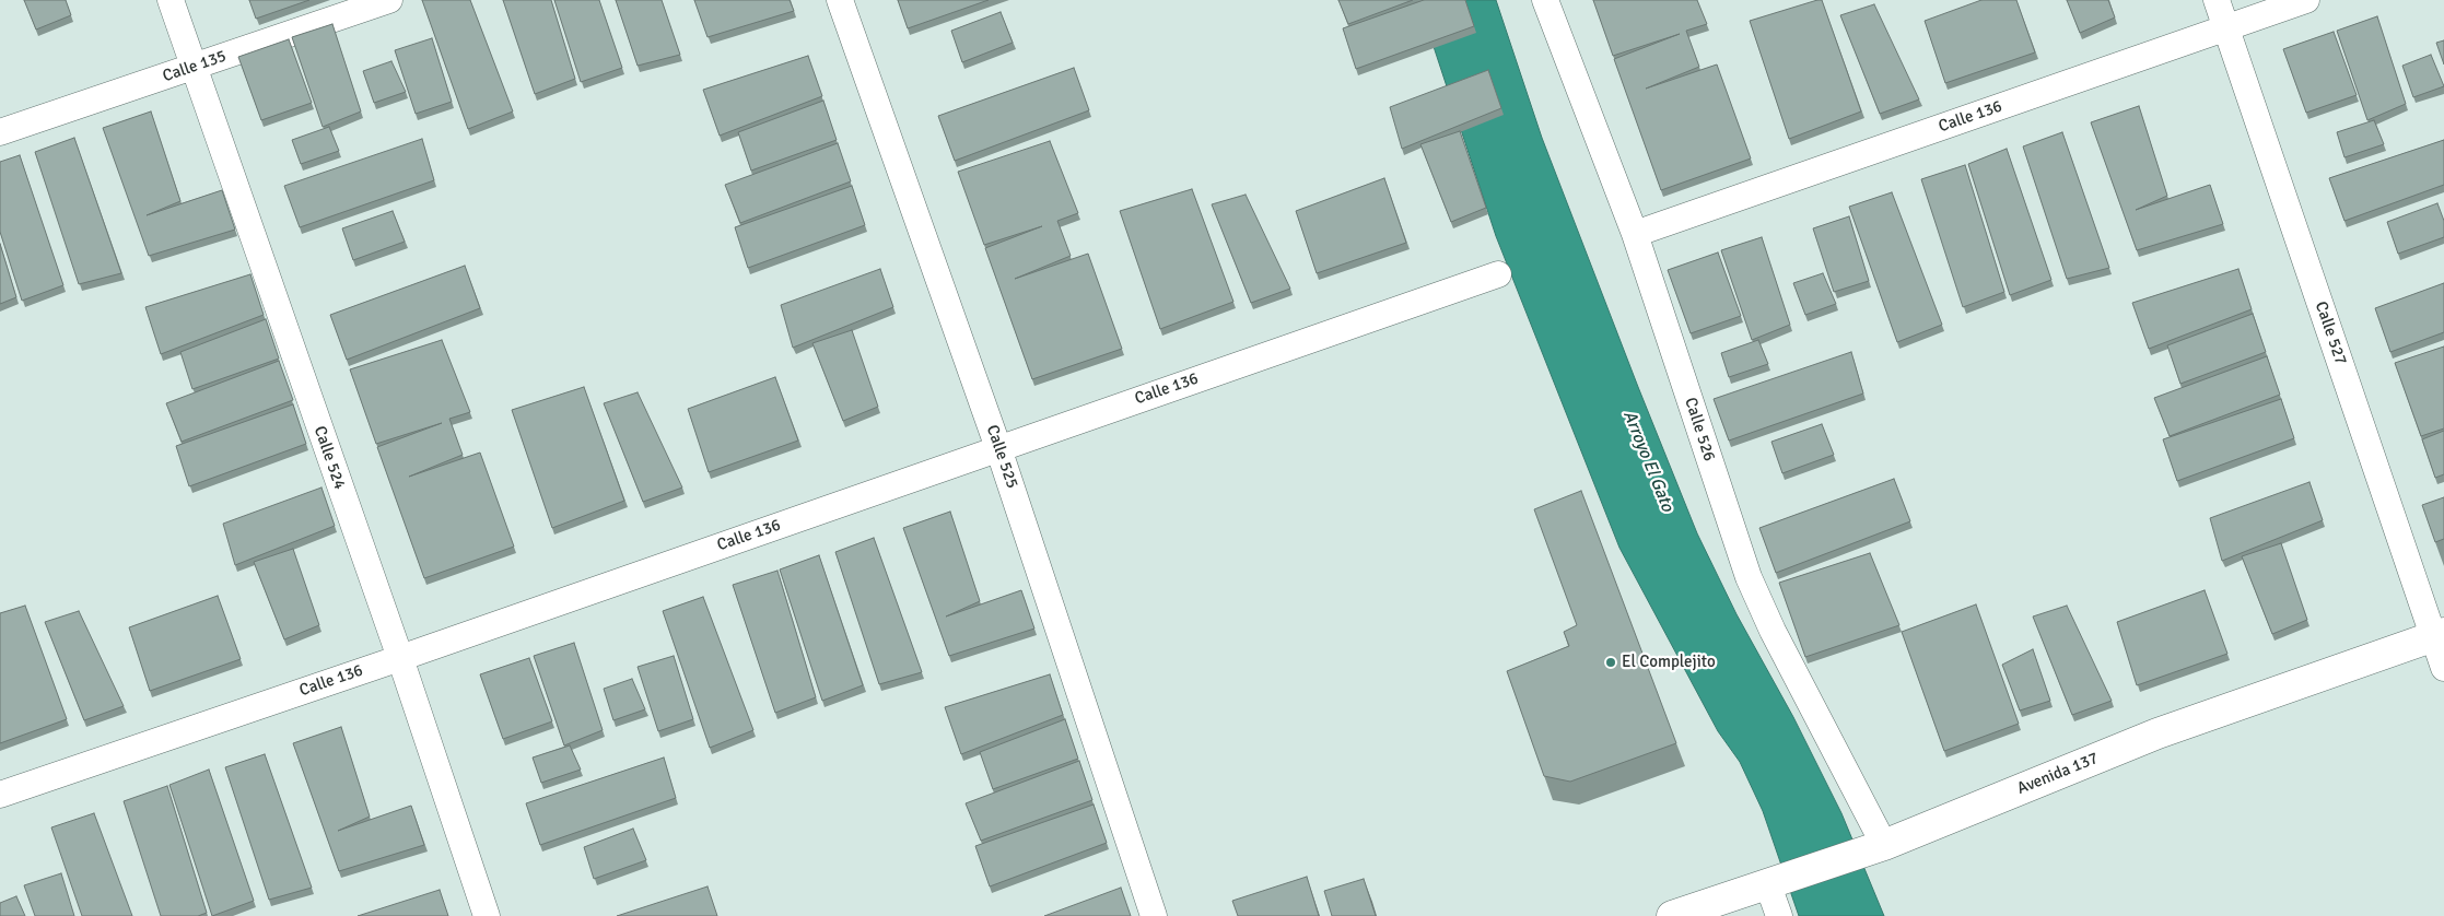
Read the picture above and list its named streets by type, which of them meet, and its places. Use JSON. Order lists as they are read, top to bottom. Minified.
{"streets":{"street":["Calle 135","Calle 136","Calle 527","Calle 526","Calle 525","Calle 524","Avenida 137"]},"crossings":[["Calle 135","Calle 524"],["Calle 136","Calle 527"],["Calle 136","Calle 526"],["Calle 136","Calle 525"],["Calle 136","Calle 524"],["Calle 527","Avenida 137"],["Calle 526","Avenida 137"]],"water":["Arroyo El Gato"],"places":["El Complejito"]}
